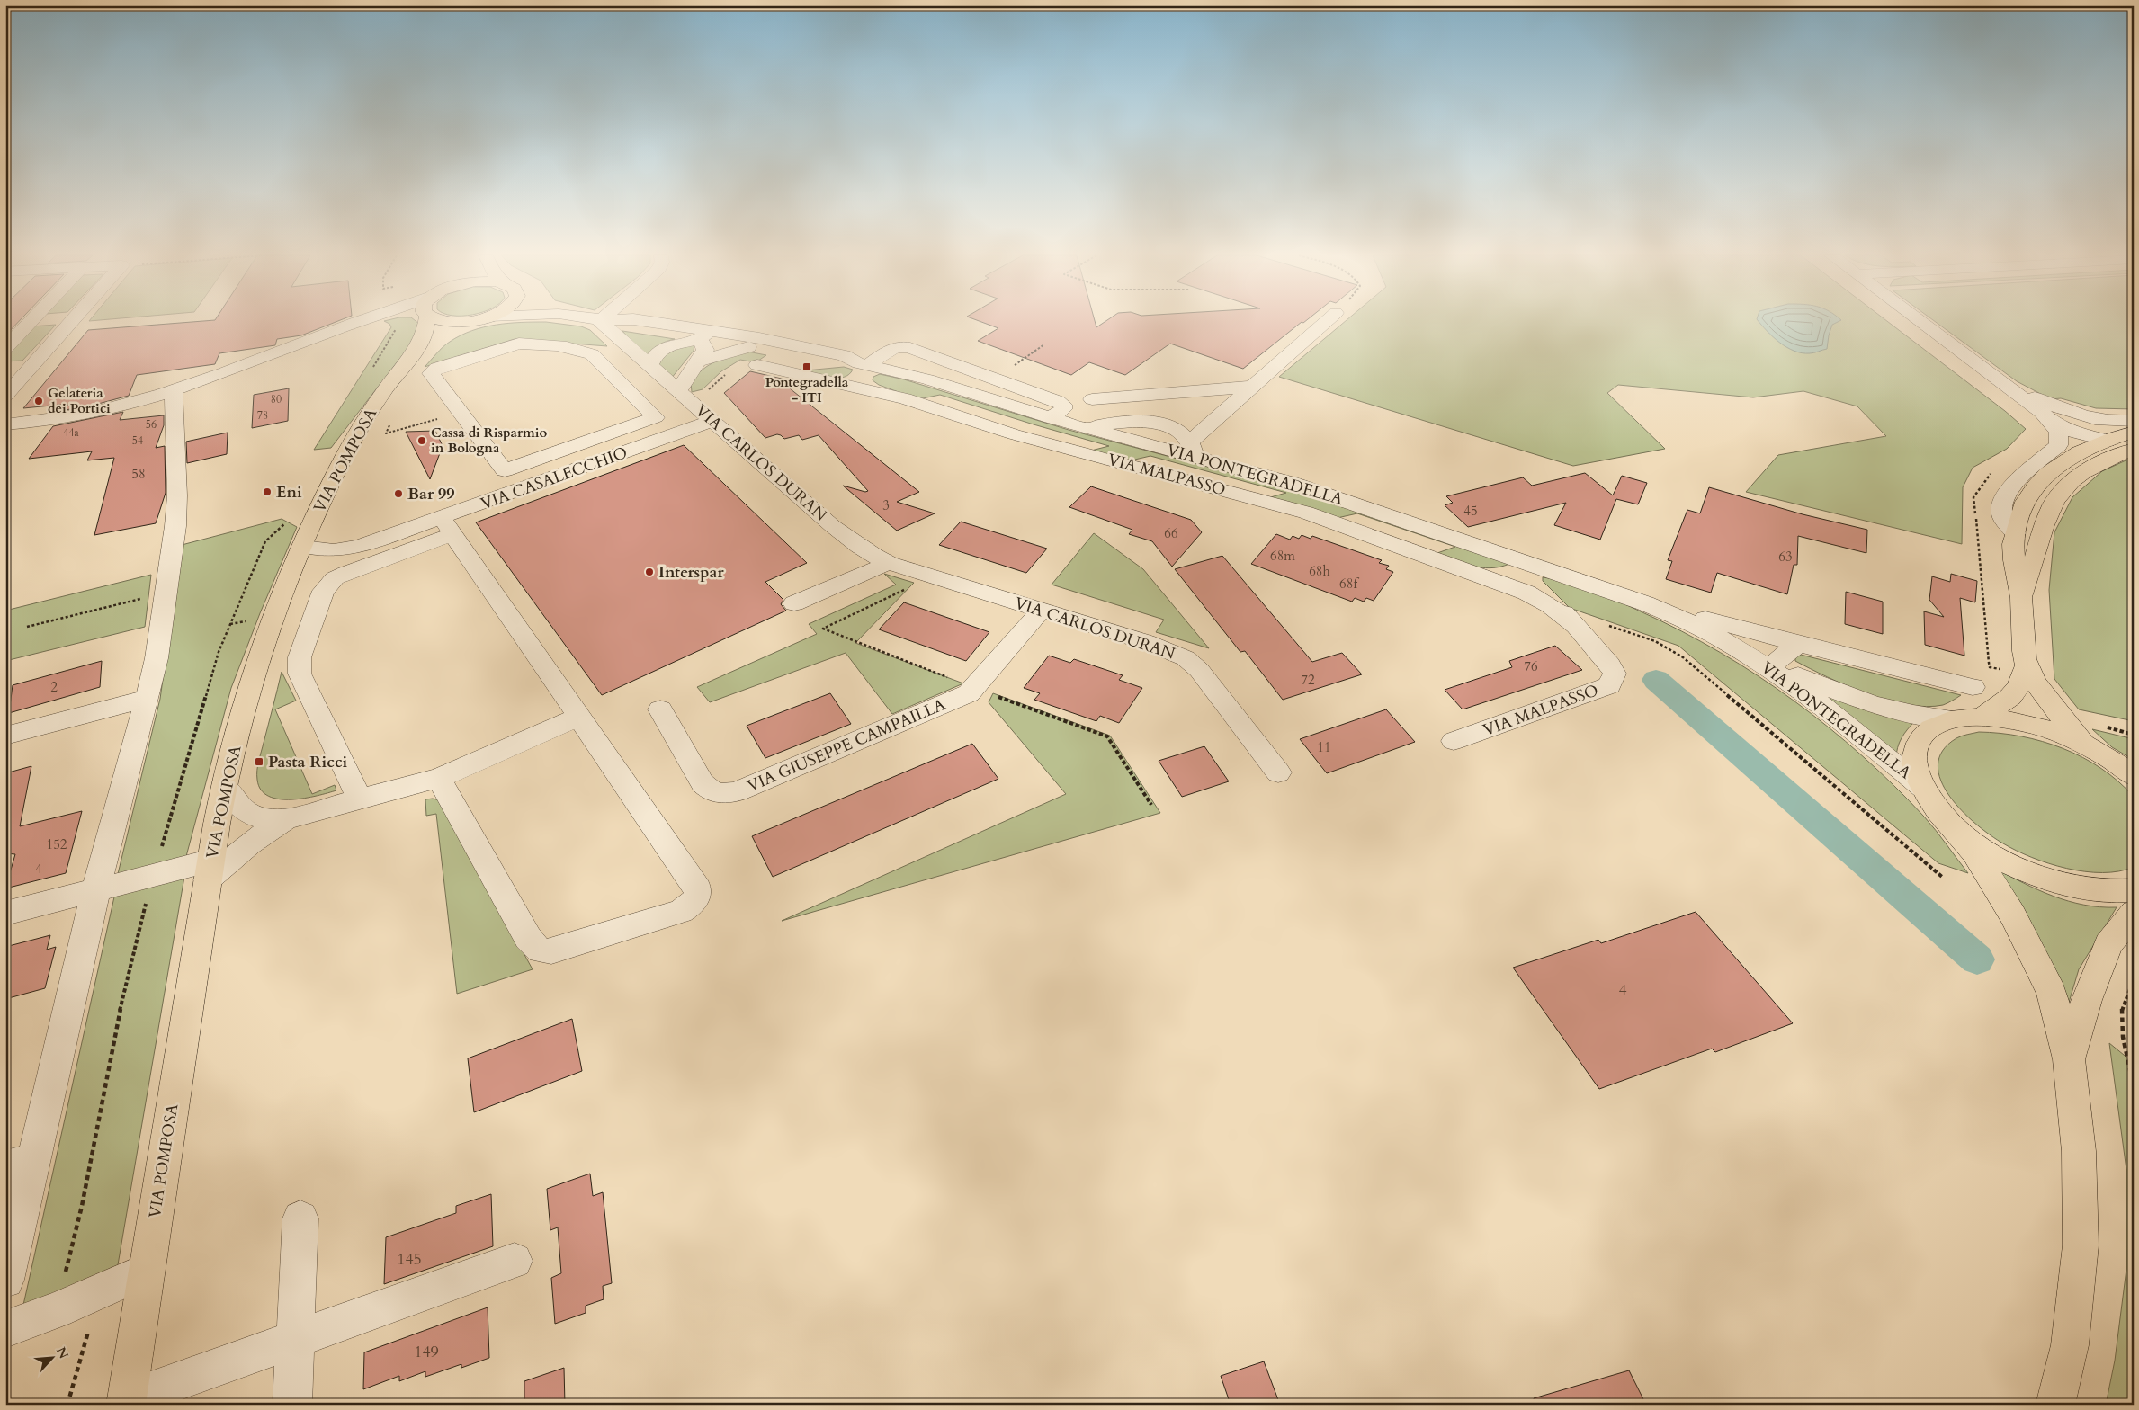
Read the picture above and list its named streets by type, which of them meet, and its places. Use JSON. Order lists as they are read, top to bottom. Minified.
{"streets":{"main road":["VIA POMPOSA","VIA PONTEGRADELLA"],"street":["VIA CARLOS DURAN","VIA MALPASSO","VIA CASALECCHIO","VIA GIUSEPPE CAMPAILLA"]},"crossings":[["VIA CARLOS DURAN","VIA CASALECCHIO"],["VIA CARLOS DURAN","VIA GIUSEPPE CAMPAILLA"],["VIA MALPASSO","VIA PONTEGRADELLA"]],"places":{"transit":["Pontegradella - ITI","Pasta Ricci"],"other":["Gelateria dei Portici","Cassa di Risparmio in Bologna","Eni","Bar 99","Interspar"]},"house_numbers":["80","78","56","44a","54","58","3","45","66","68m","63","68h","68f","76","72","2","11","152","4","4","145","149"],"north":"top right"}
